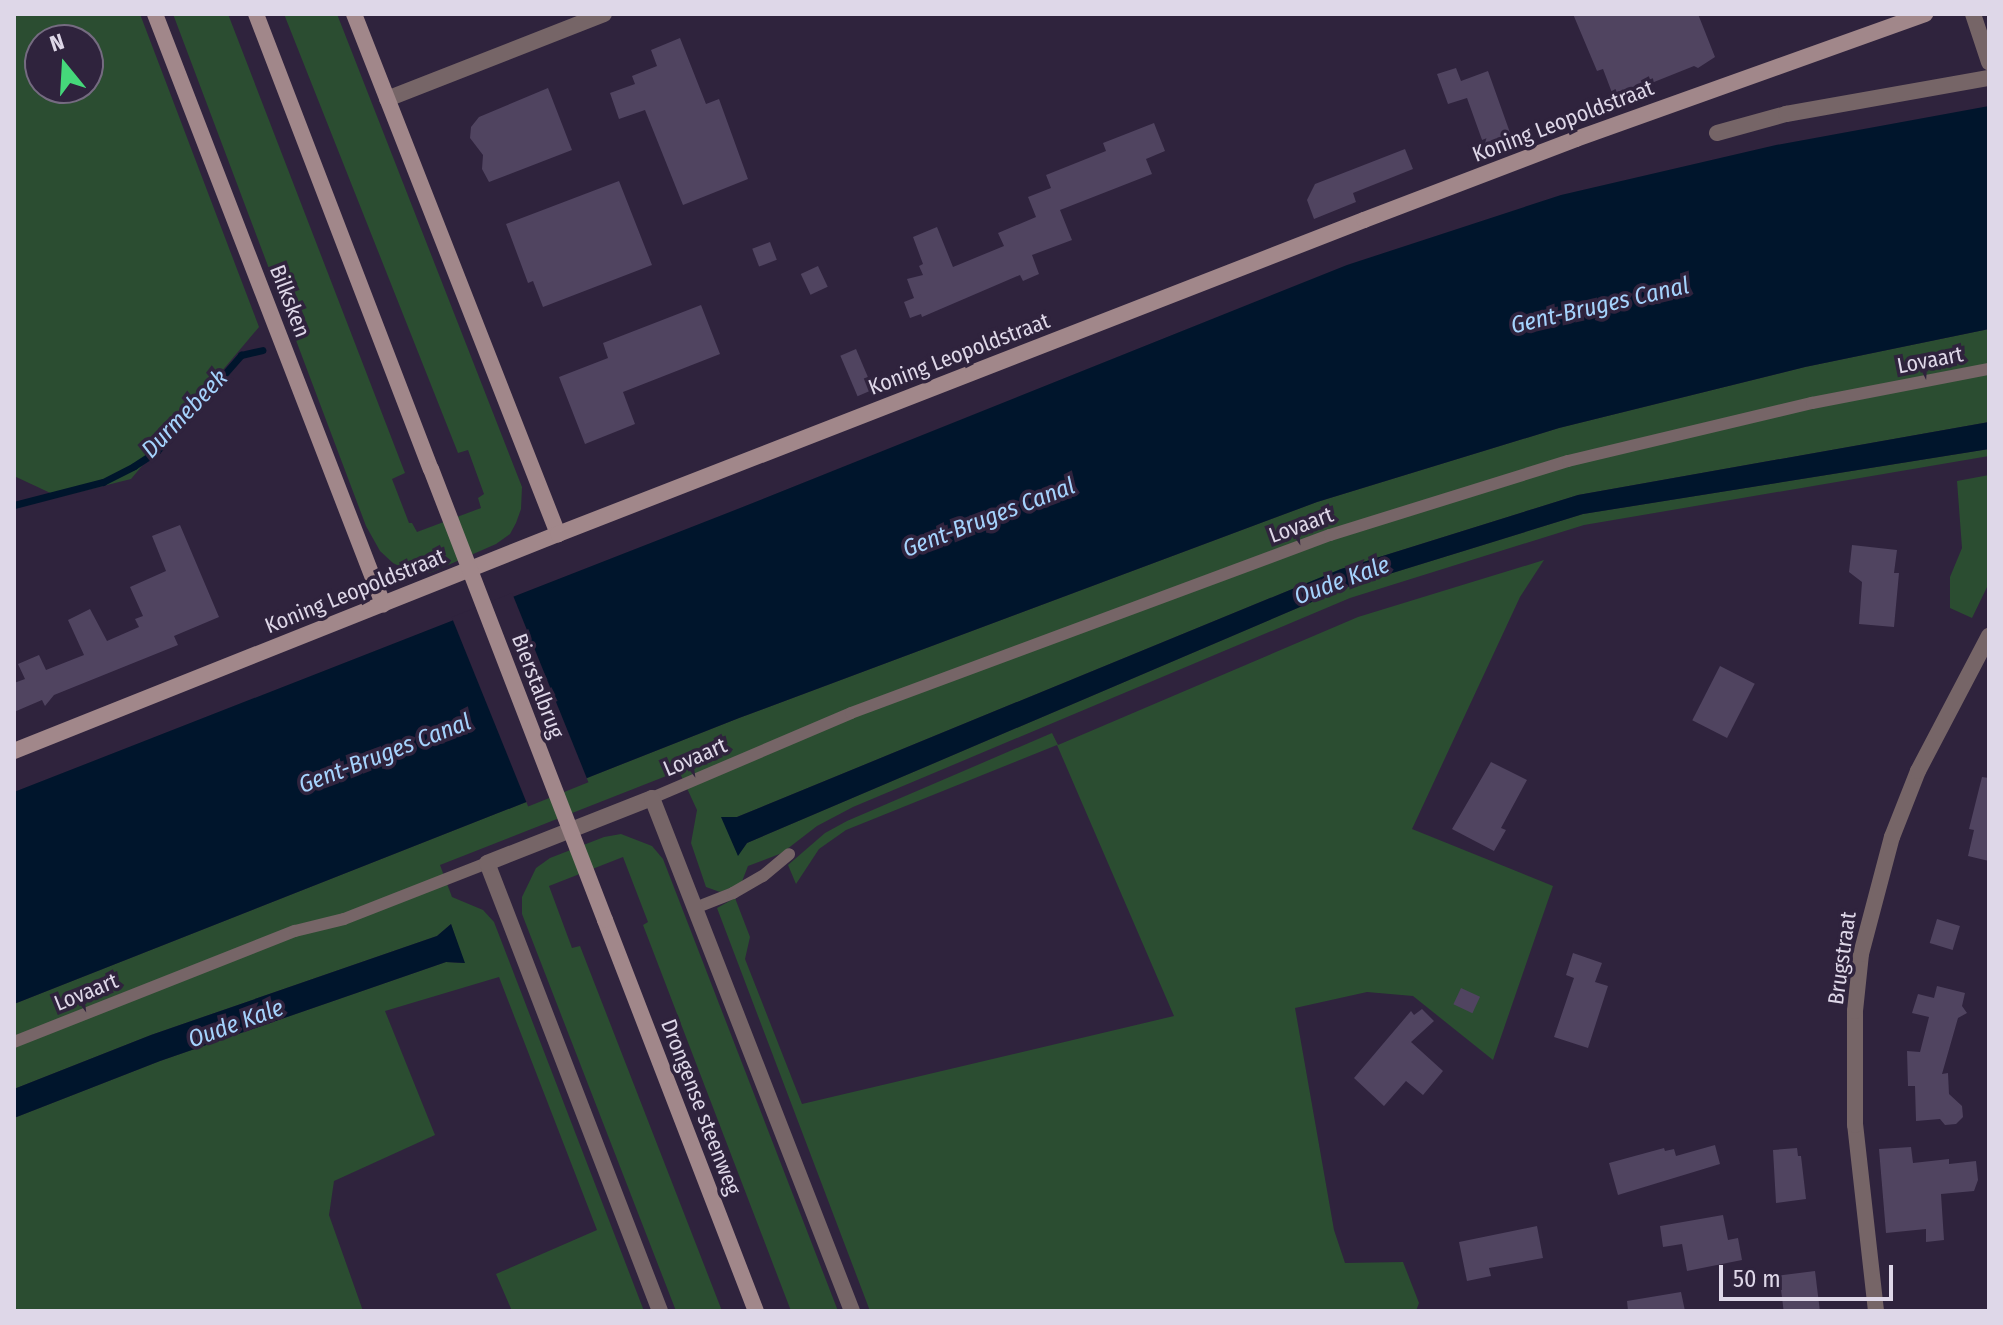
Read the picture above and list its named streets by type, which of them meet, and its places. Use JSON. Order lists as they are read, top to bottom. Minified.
{"streets":{"street":["Koning Leopoldstraat","Bilksken","Bierstalbrug","Brugstraat","Drongense steenweg"],"lane":["Lovaart"]},"crossings":[["Koning Leopoldstraat","Bilksken"],["Bierstalbrug","Drongense steenweg"]],"water":["Gent-Bruges Canal","Durmebeek","Oude Kale"],"scale_bar":"50 m","north":"top"}
